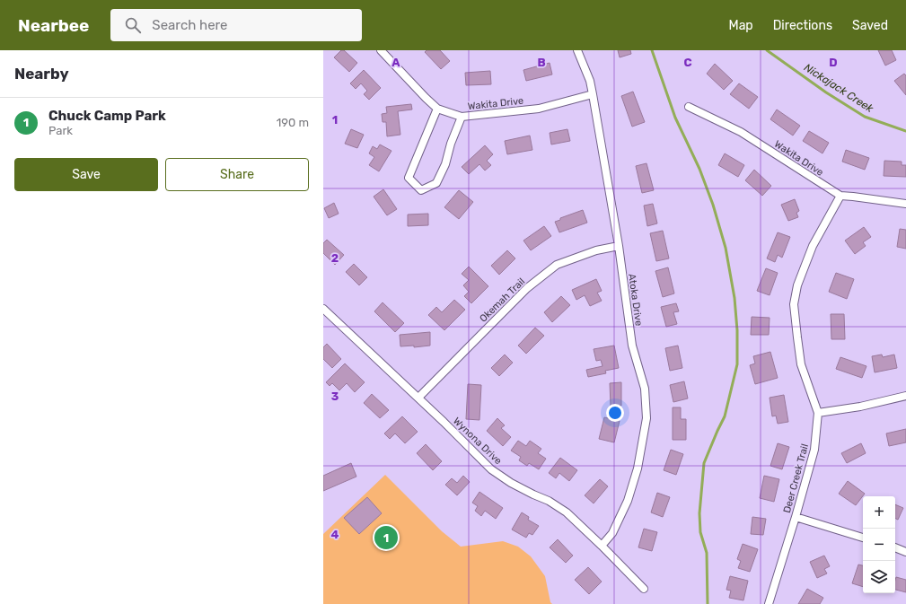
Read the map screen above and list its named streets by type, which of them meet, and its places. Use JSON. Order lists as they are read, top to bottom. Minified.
{"streets":{"street":["Wakita Drive","Okemah Trail","Atoka Drive","Wynona Drive","Deer Creek Trail"]},"crossings":[["Wakita Drive","Atoka Drive"],["Wakita Drive","Deer Creek Trail"],["Okemah Trail","Atoka Drive"],["Okemah Trail","Wynona Drive"],["Atoka Drive","Wynona Drive"]],"water":["Nickajack Creek"],"page":{"header":"Nearbee","search":"Search here","nav":["Map","Directions","Saved"],"heading":"Nearby","list":[{"mark":"1","name":"Chuck Camp Park","note":"Park","value":"190 m"}],"buttons":["Save","Share"],"map_buttons":["+","−"],"pins":"1"},"grid":{"columns":["A","B","C","D"],"rows":["1","2","3","4"]}}
